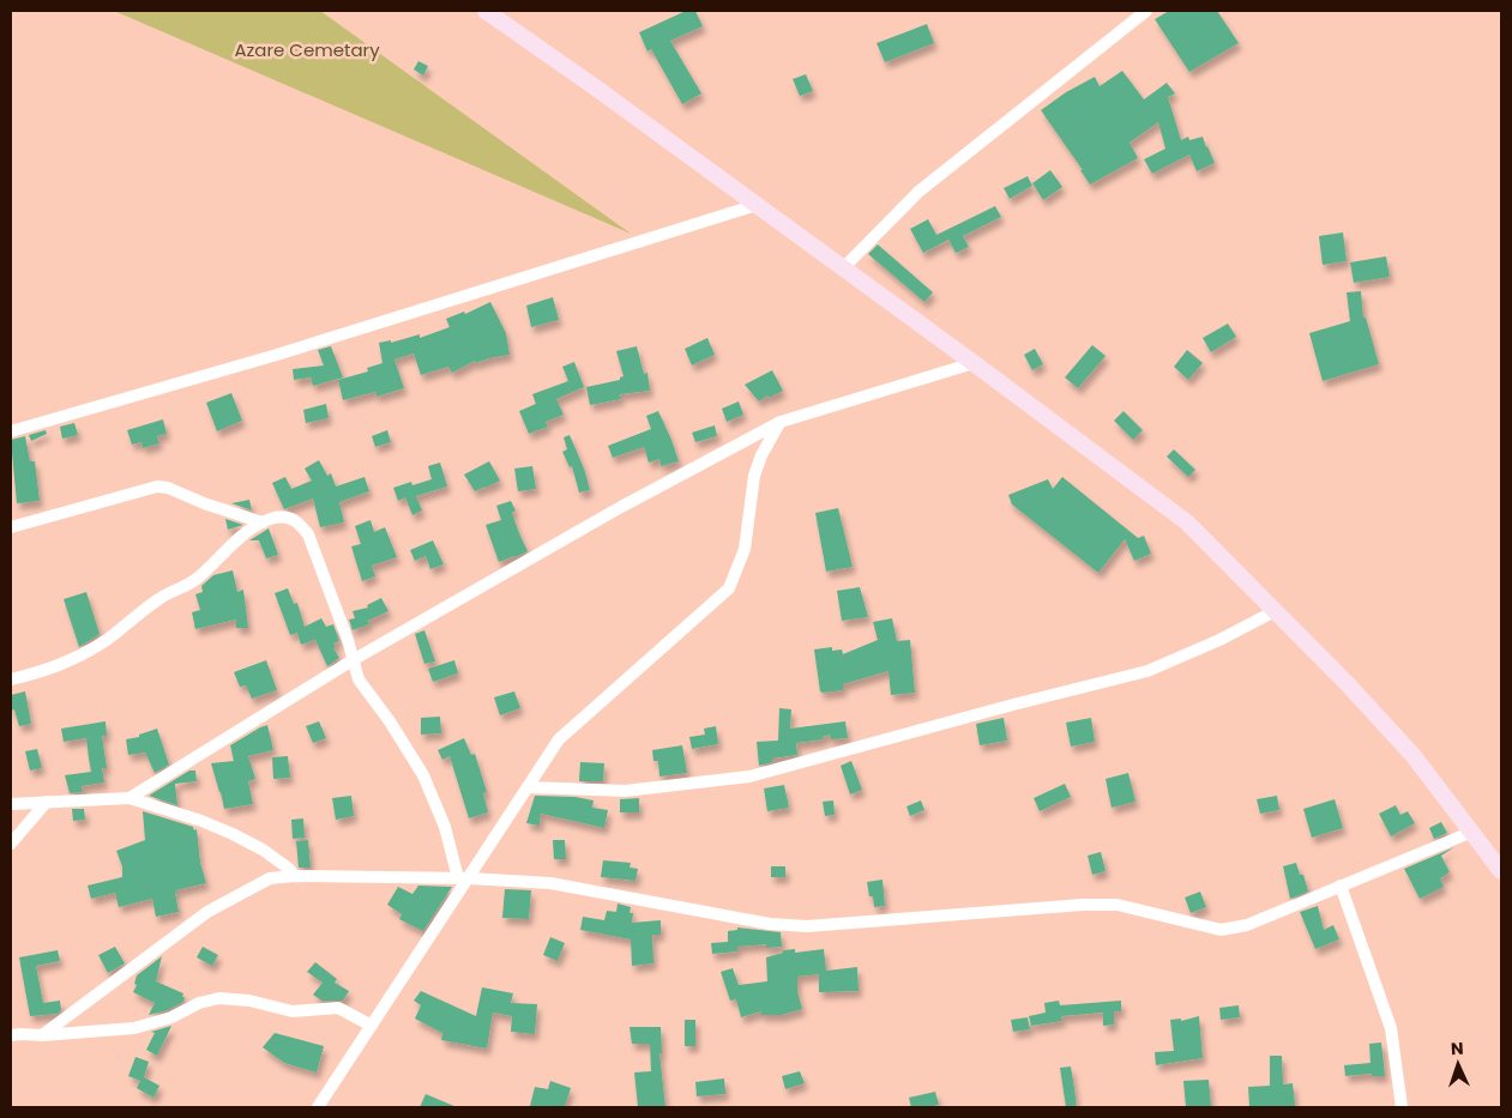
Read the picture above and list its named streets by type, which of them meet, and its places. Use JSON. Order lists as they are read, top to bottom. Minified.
{"parks":["Azare Cemetary"],"north":"top"}
